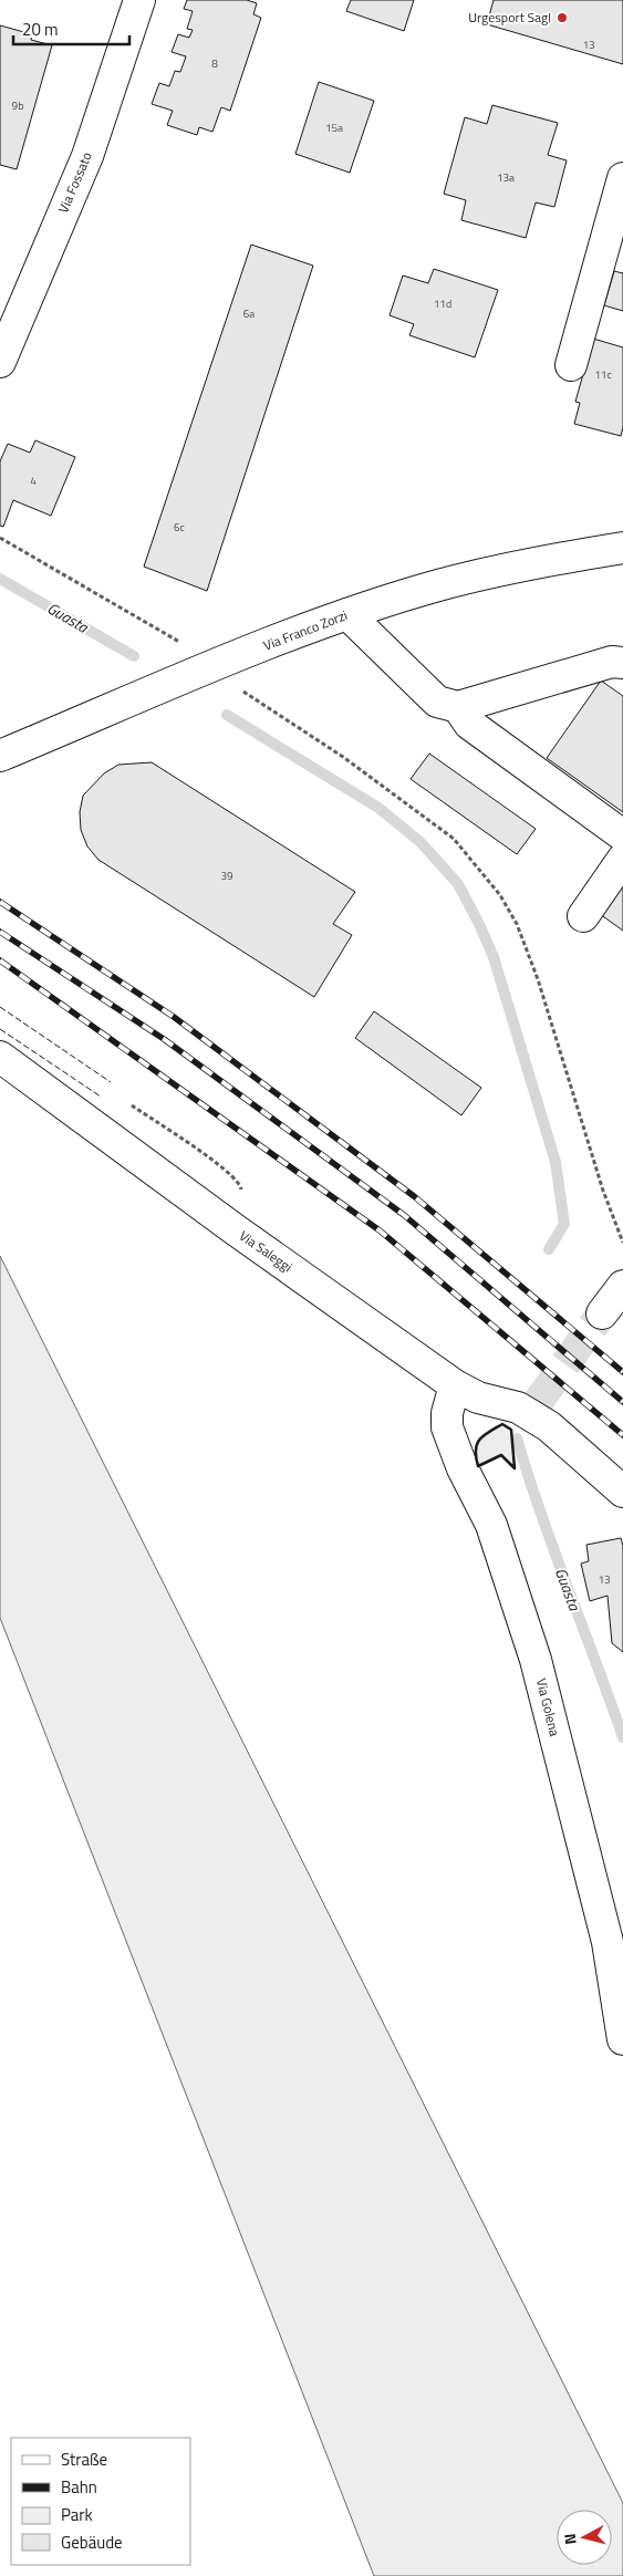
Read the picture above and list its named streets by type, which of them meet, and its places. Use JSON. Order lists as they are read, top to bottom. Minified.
{"streets":{"street":["Via Fossato","Via Franco Zorzi","Via Saleggi","Via Golena"]},"crossings":[["Via Saleggi","Via Golena"]],"water":["Guasta"],"places":["Urgesport Sagl"],"house_numbers":["13","8","9b","15a","13a","11d","6a","11c","4","6c","39","13"],"legend":["Straße","Bahn","Park","Gebäude"],"scale_bar":"20 m","north":"left"}
